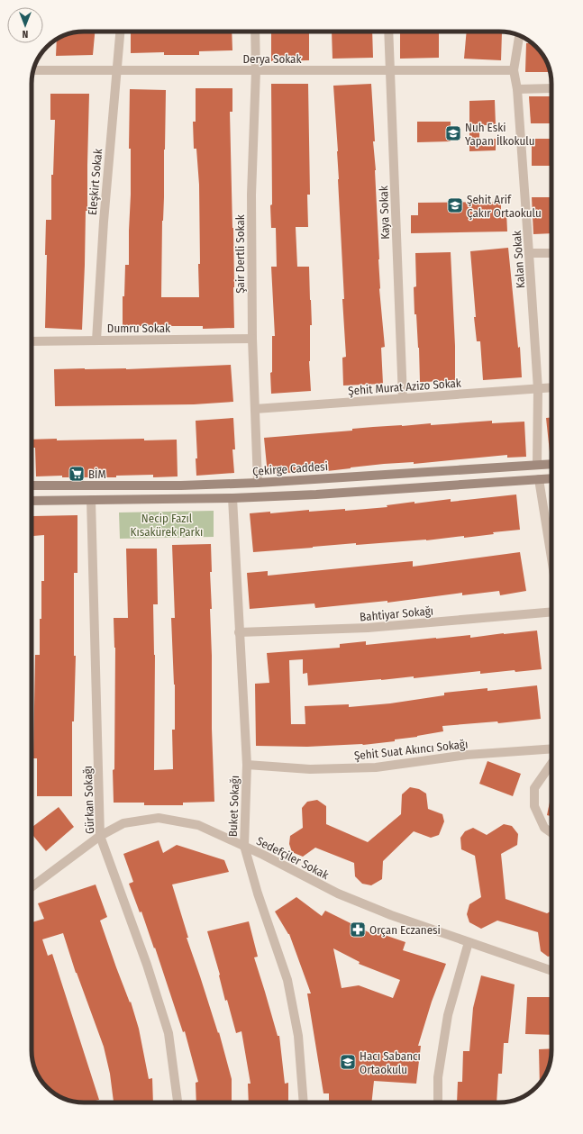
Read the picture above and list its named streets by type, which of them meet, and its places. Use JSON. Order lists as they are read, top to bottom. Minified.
{"streets":{"main road":["Çekirge Caddesi"],"street":["Derya Sokak","Eleşkirt Sokak","Kaya Sokak","Şair Dertli Sokak","Kalan Sokak","Dumru Sokak","Şehit Murat Azizo Sokak","Bahtiyar Sokağı","Şehit Suat Akıncı Sokağı","Gürkan Sokağı","Buket Sokağı","Sedefçiler Sokak"]},"crossings":[["Derya Sokak","Eleşkirt Sokak"],["Derya Sokak","Kaya Sokak"],["Derya Sokak","Şair Dertli Sokak"],["Derya Sokak","Kalan Sokak"],["Eleşkirt Sokak","Dumru Sokak"],["Kaya Sokak","Şehit Murat Azizo Sokak"],["Şair Dertli Sokak","Dumru Sokak"],["Şair Dertli Sokak","Şehit Murat Azizo Sokak"],["Şair Dertli Sokak","Çekirge Caddesi"],["Kalan Sokak","Şehit Murat Azizo Sokak"],["Kalan Sokak","Çekirge Caddesi"],["Bahtiyar Sokağı","Buket Sokağı"],["Şehit Suat Akıncı Sokağı","Buket Sokağı"],["Gürkan Sokağı","Sedefçiler Sokak"],["Buket Sokağı","Sedefçiler Sokak"]],"parks":["Necip Fazıl Kısakürek Parkı"],"places":{"school or university":["Nuh Eski Yapan İlkokulu","Şehit Arif Çakır Ortaokulu","Hacı Sabancı Ortaokulu"],"supermarket":["BİM"],"pharmacy":["Orçan Eczanesi"]},"north":"bottom"}
